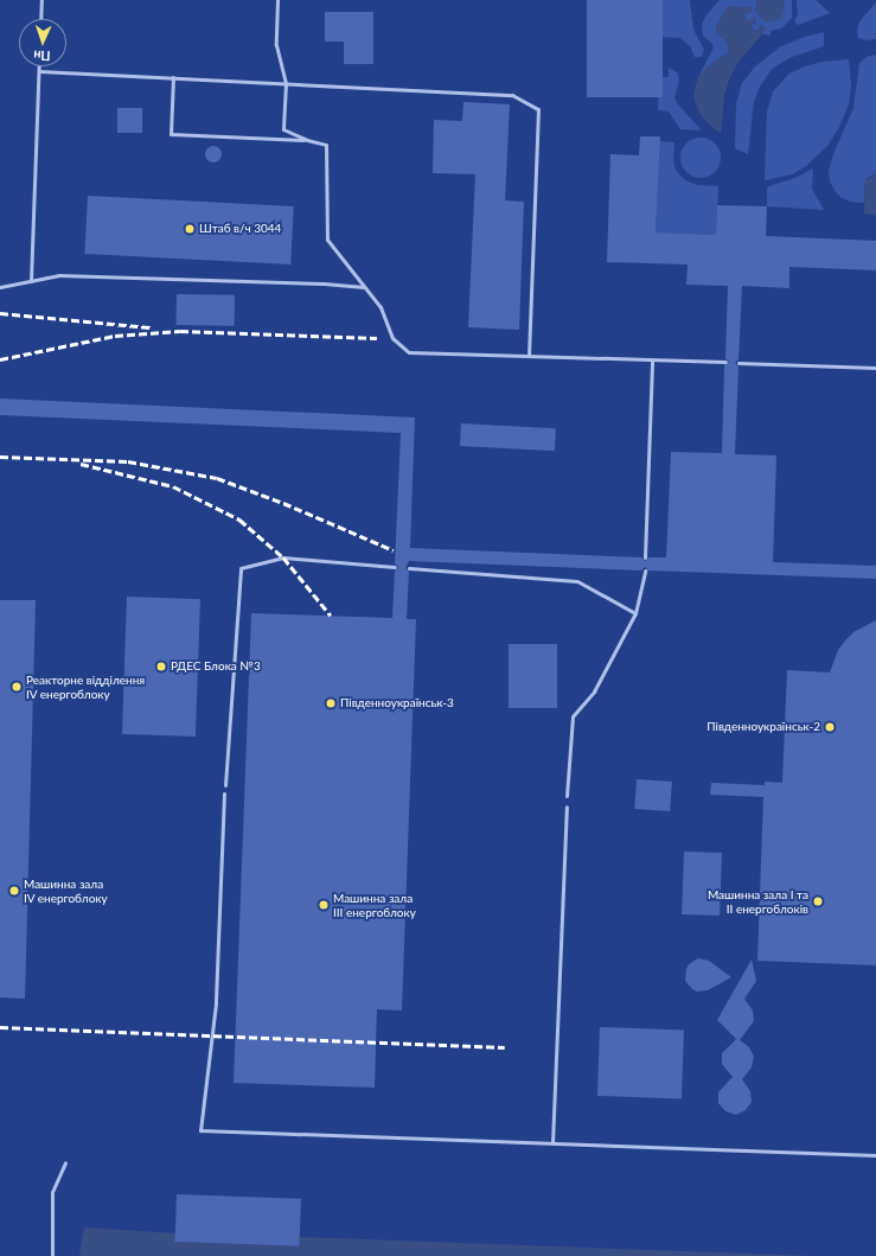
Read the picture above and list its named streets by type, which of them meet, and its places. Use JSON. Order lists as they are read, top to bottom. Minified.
{"places":["Штаб в/ч 3044","РДЕС Блока №3","Реакторне відділення IV енергоблоку","Південноукраїнськ-3","Південноукраїнськ-2","Машинна зала IV енергоблоку","Машинна зала I та II енергоблоків","Машинна зала III енергоблоку"],"north":"bottom"}
